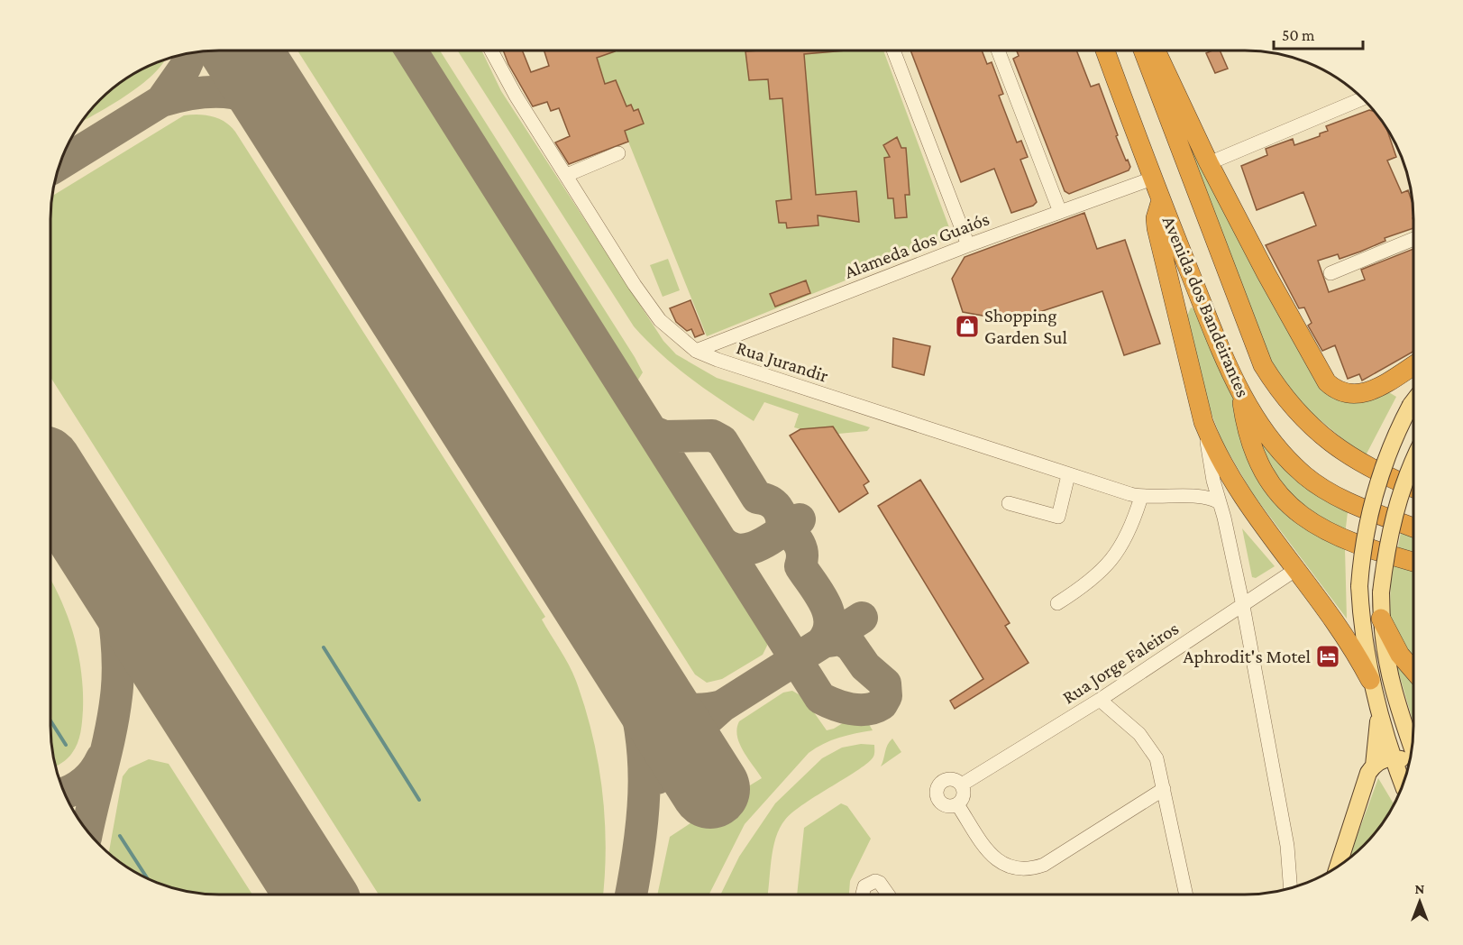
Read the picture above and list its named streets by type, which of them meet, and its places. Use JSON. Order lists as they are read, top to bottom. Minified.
{"streets":{"highway":["Avenida dos Bandeirantes"],"street":["Alameda dos Guaiós","Rua Jurandir","Rua Jorge Faleiros"]},"crossings":[["Alameda dos Guaiós","Avenida dos Bandeirantes"],["Alameda dos Guaiós","Rua Jurandir"]],"places":{"shop":["Shopping Garden Sul"],"hotel":["Aphrodit's Motel"]},"scale_bar":"50 m","north":"top"}
